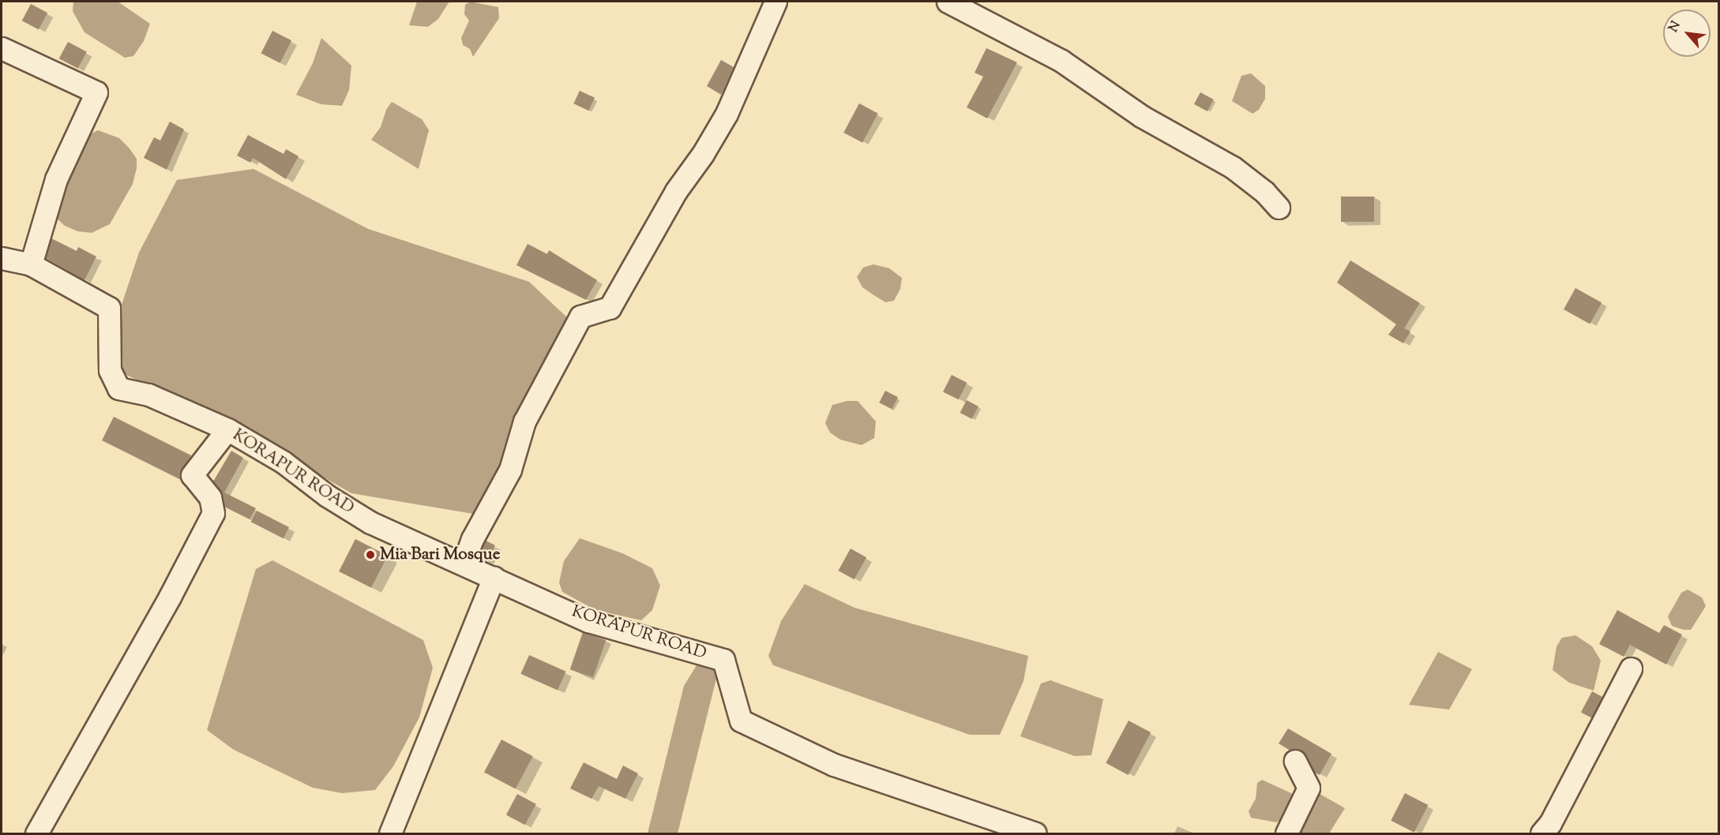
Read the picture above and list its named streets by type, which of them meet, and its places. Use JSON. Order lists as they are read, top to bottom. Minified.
{"streets":{"street":["KORAPUR ROAD"]},"places":["Mia Bari Mosque"],"north":"top left"}
